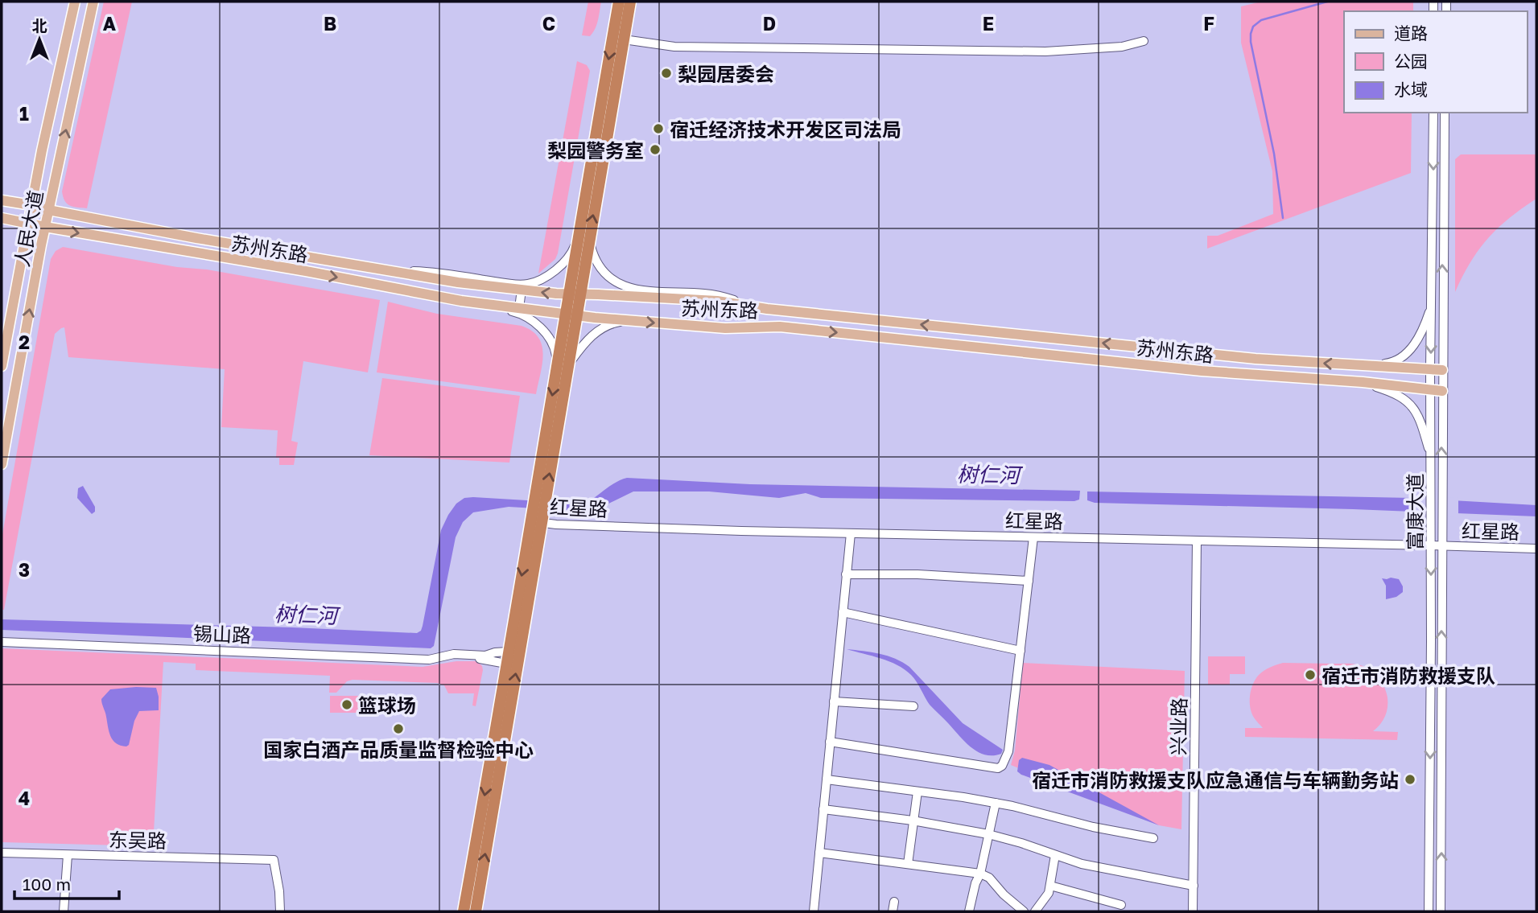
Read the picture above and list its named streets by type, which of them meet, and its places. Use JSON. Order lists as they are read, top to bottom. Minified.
{"streets":{"main road":["人民大道","苏州东路"],"street":["红星路","富康大道","锡山路","兴业路","东吴路"]},"crossings":[["人民大道","苏州东路"],["苏州东路","富康大道"],["红星路","富康大道"],["红星路","兴业路"]],"water":["树仁河"],"places":["梨园居委会","宿迁经济技术开发区司法局","梨园警务室","宿迁市消防救援支队","篮球场","国家白酒产品质量监督检验中心","宿迁市消防救援支队应急通信与车辆勤务站"],"legend":["道路","公园","水域"],"scale_bar":"100 m","north":"top","grid":{"columns":["A","B","C","D","E","F"],"rows":["1","2","3","4"]}}
